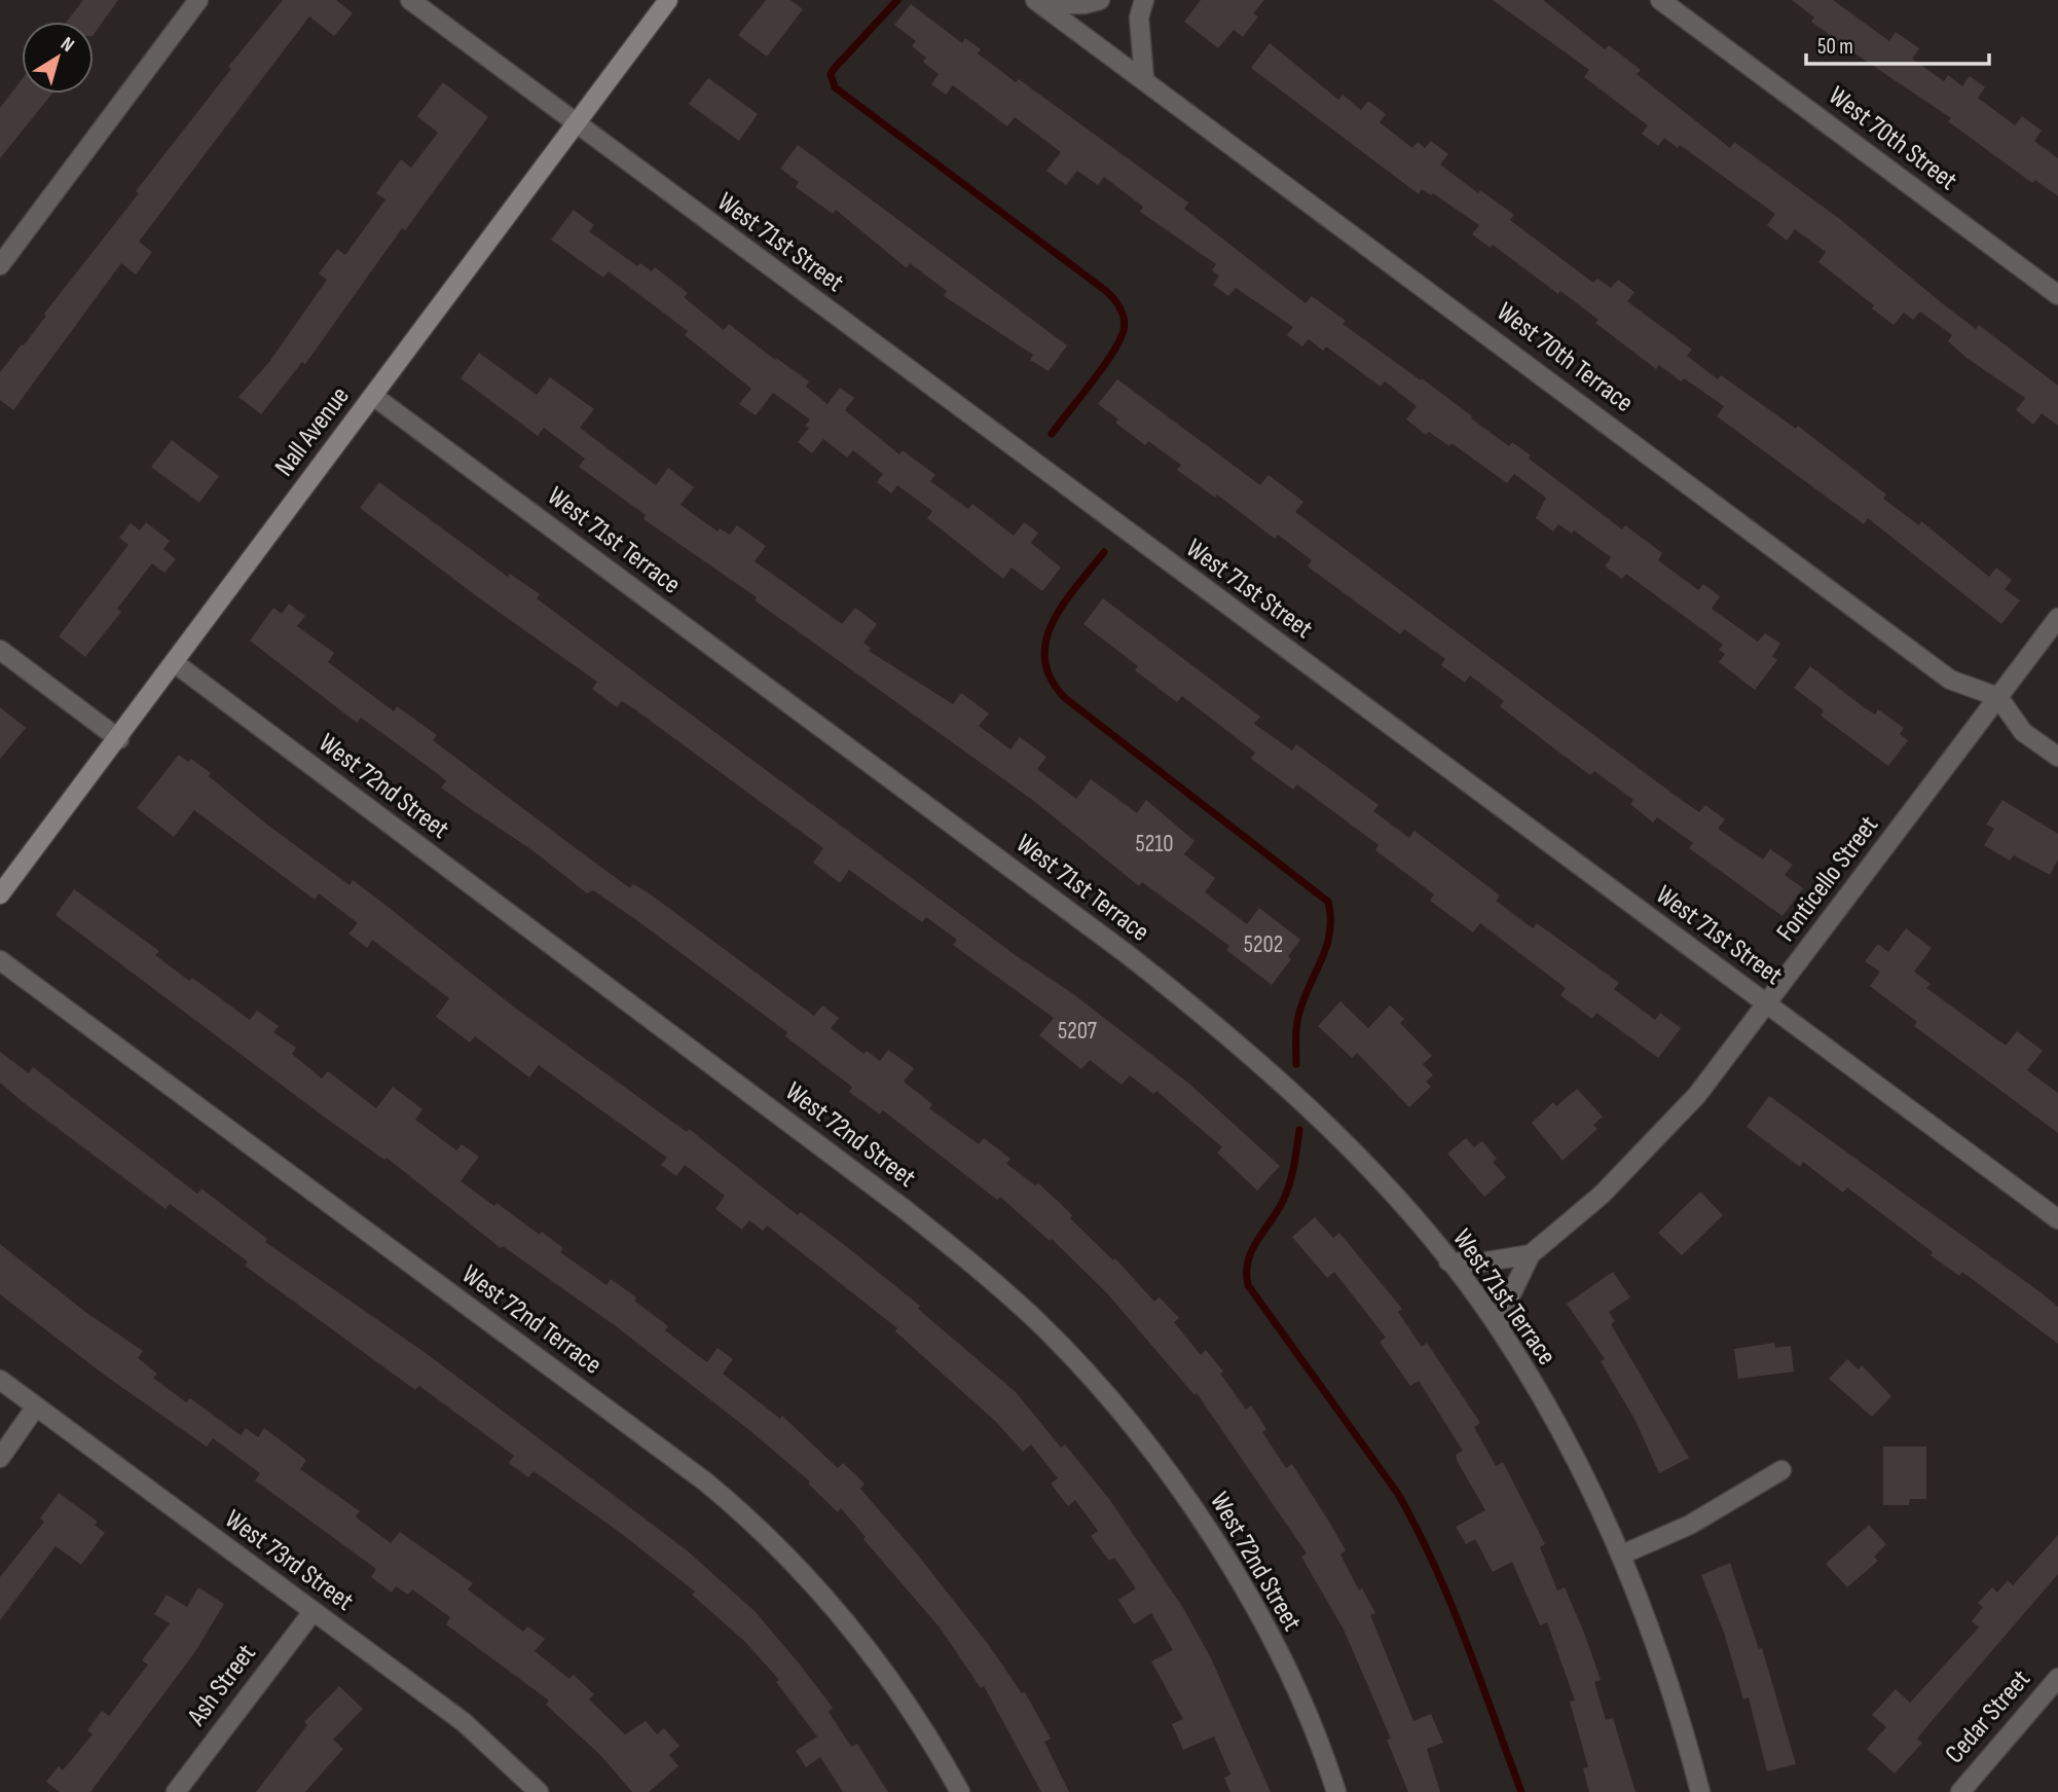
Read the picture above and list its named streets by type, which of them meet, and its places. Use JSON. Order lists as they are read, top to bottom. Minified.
{"streets":{"main road":["Nall Avenue"],"street":["West 70th Street","West 71st Street","West 70th Terrace","West 71st Terrace","West 72nd Street","Fonticello Street","West 72nd Terrace","West 73rd Street","Ash Street","Cedar Street"]},"crossings":[["West 71st Street","Nall Avenue"],["West 71st Street","Fonticello Street"],["West 70th Terrace","Fonticello Street"],["Nall Avenue","West 71st Terrace"],["Nall Avenue","West 72nd Street"],["West 71st Terrace","Fonticello Street"],["West 73rd Street","Ash Street"]],"house_numbers":["5210","5202","5207"],"scale_bar":"50 m","north":"top right"}
